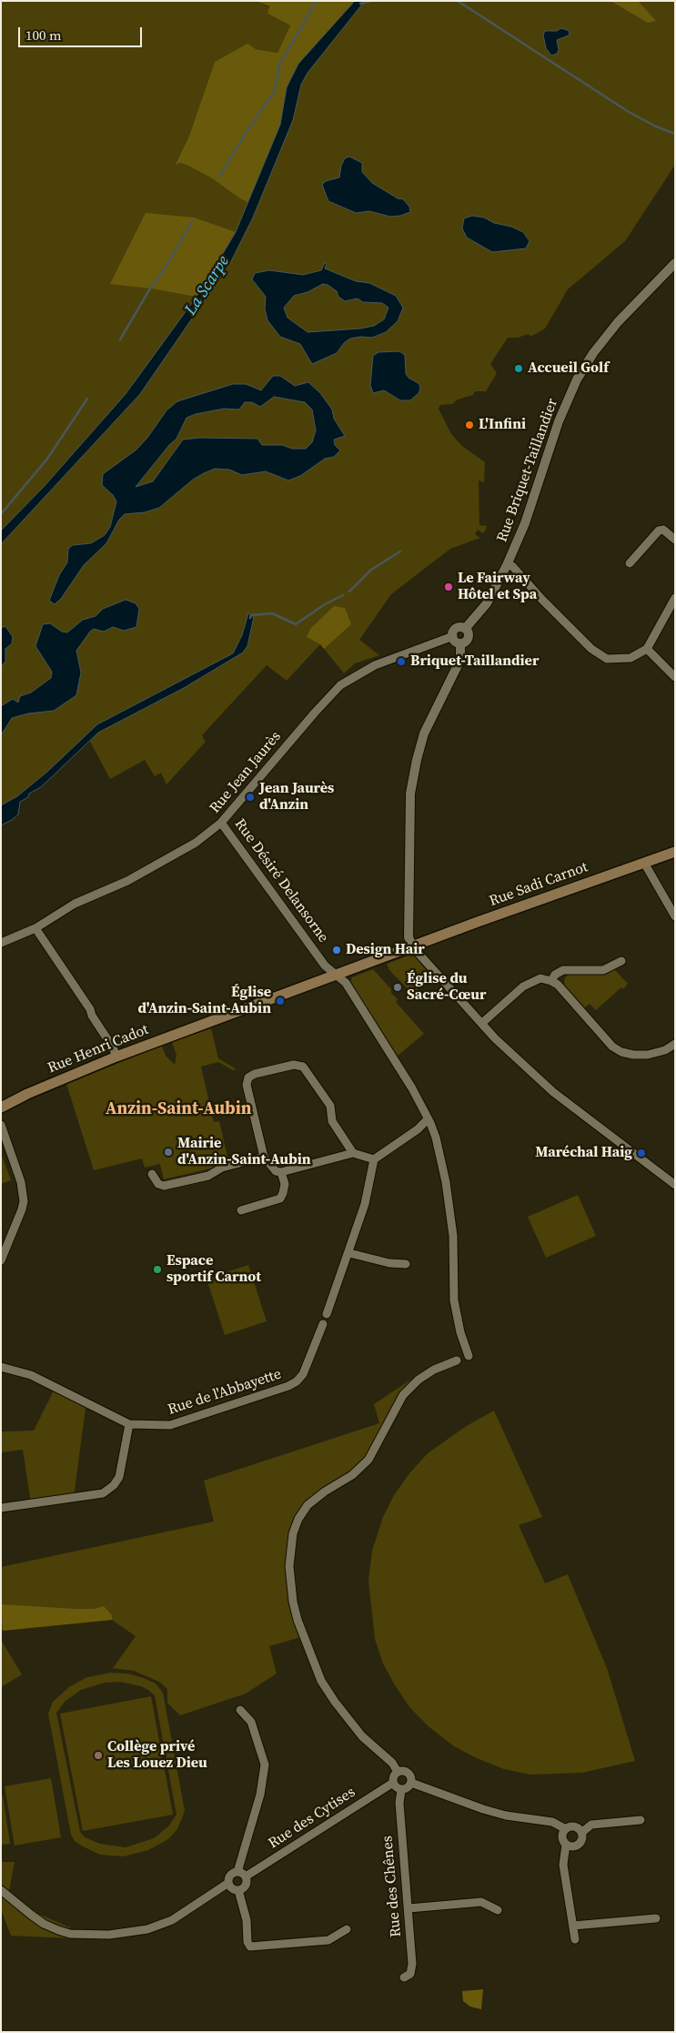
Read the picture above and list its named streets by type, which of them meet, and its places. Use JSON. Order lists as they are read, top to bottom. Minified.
{"streets":{"main road":["Rue Sadi Carnot","Rue Henri Cadot"],"street":["Rue Briquet-Taillandier","Rue Jean Jaurès","Rue Désiré Delansorne","Rue de l'Abbayette","Rue des Cytises","Rue des Chênes"]},"crossings":[["Rue Briquet-Taillandier","Rue Jean Jaurès"],["Rue Jean Jaurès","Rue Désiré Delansorne"],["Rue Désiré Delansorne","Rue Henri Cadot"],["Rue Sadi Carnot","Rue Henri Cadot"],["Rue des Cytises","Rue des Chênes"]],"districts":["Anzin-Saint-Aubin"],"water":["La Scarpe"],"places":["Accueil Golf","L'Infini","Le Fairway Hôtel et Spa","Briquet-Taillandier","Jean Jaurès d'Anzin","Design Hair","Église du Sacré-Cœur","Église d'Anzin-Saint-Aubin","Mairie d'Anzin-Saint-Aubin","Maréchal Haig","Espace sportif Carnot","Collège privé Les Louez Dieu"],"scale_bar":"100 m"}
